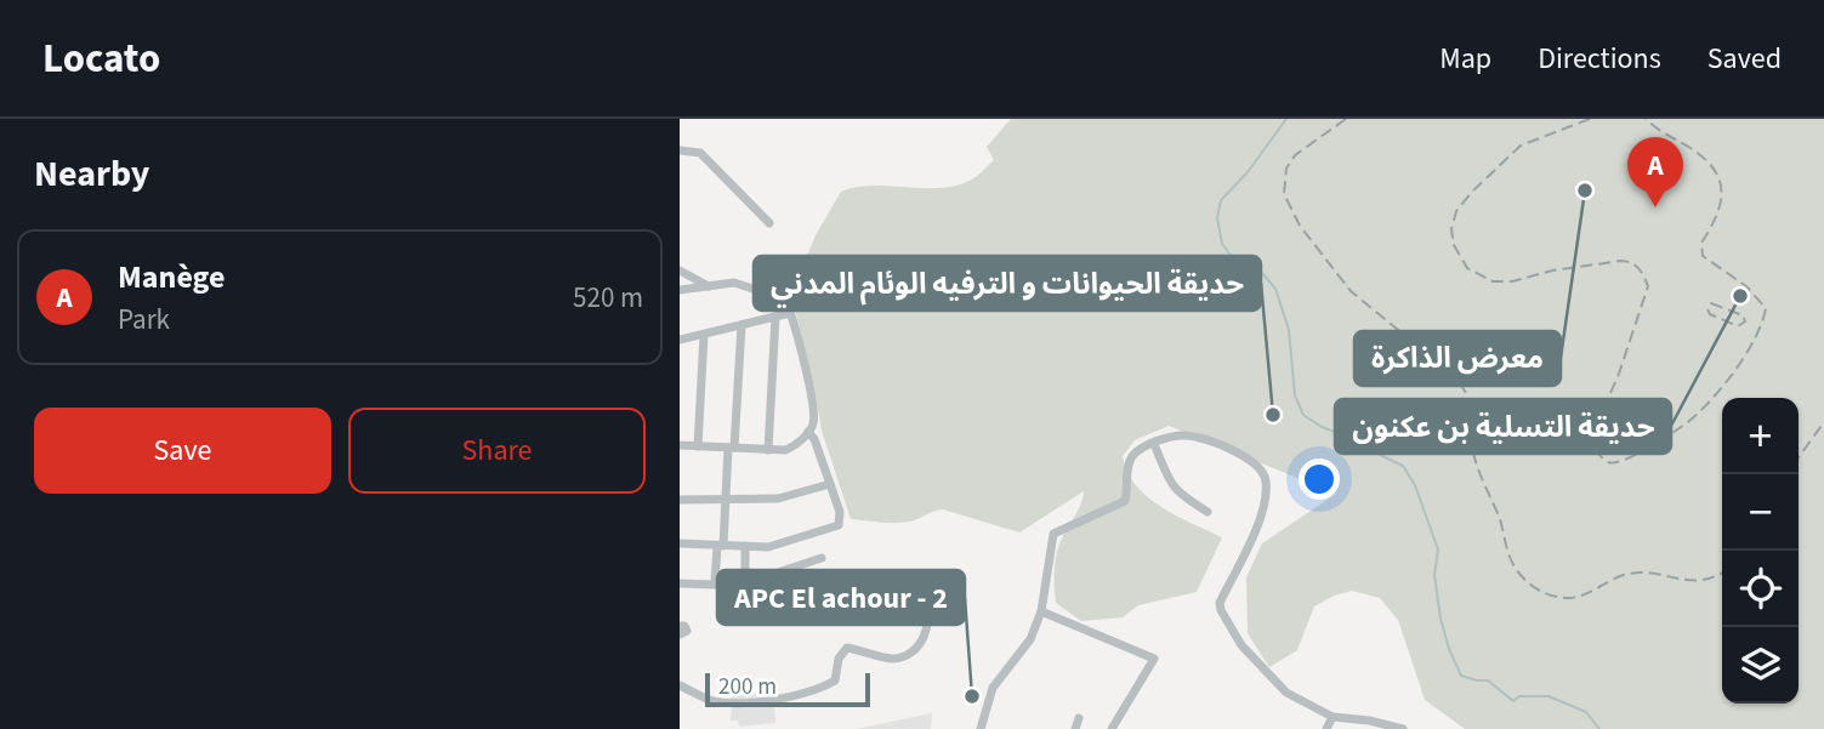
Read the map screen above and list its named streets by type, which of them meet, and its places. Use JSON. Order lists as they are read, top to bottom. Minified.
{"places":["معرض الذاكرة","حديقة التسلية بن عكنون","حديقة الحيوانات و الترفيه الوئام المدني","APC El achour - 2"],"scale_bar":"200 m","page":{"header":"Locato","nav":["Map","Directions","Saved"],"heading":"Nearby","pins":"A","list":[{"mark":"A","name":"Manège","note":"Park","value":"520 m"}],"buttons":["Save","Share"],"map_buttons":["+","−"],"scale":"200 m"}}
